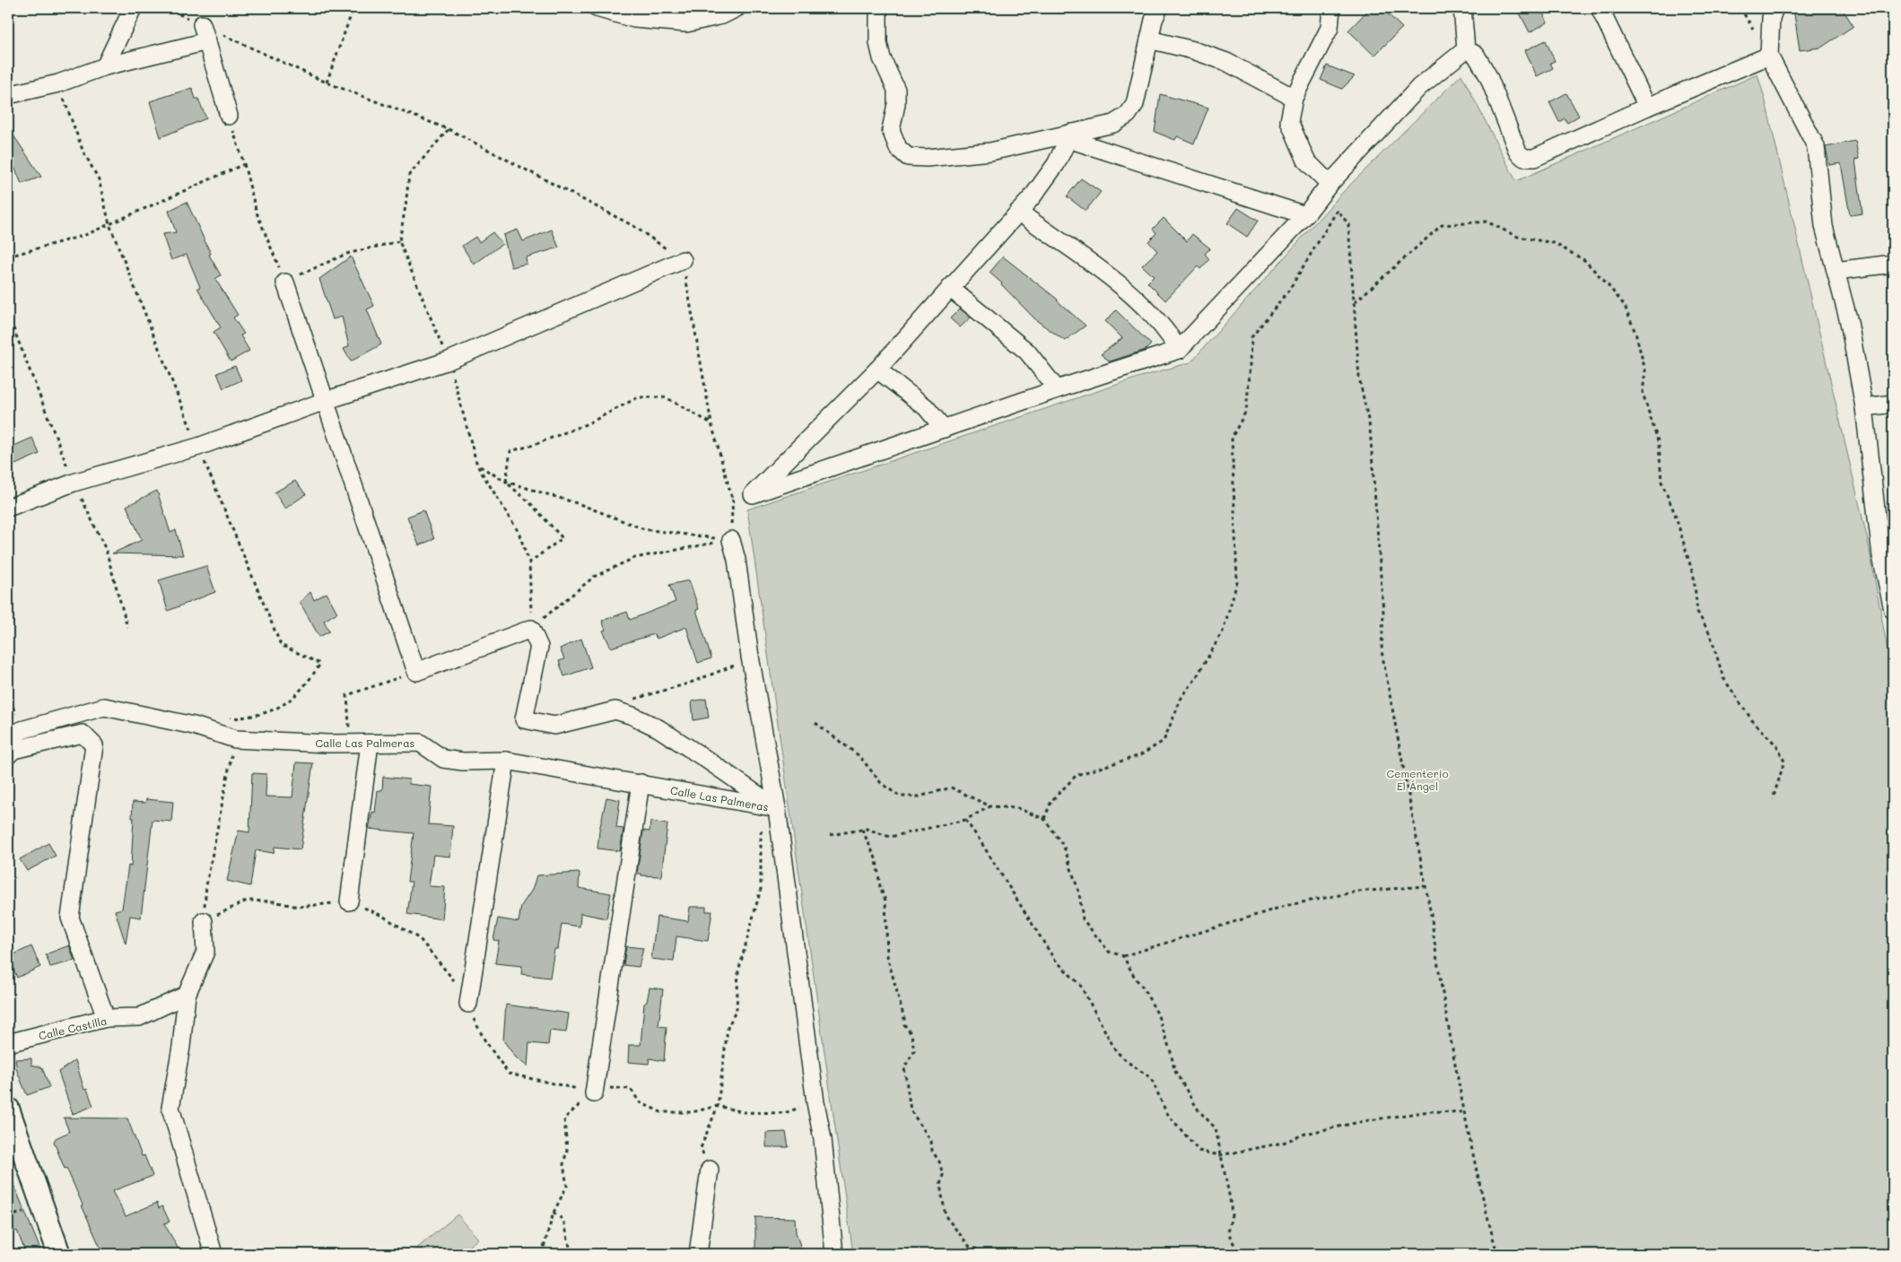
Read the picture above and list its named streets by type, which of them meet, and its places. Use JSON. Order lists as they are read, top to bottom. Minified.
{"streets":{"street":["Calle Las Palmeras","Calle Castilla"]},"parks":["Cementerio El Ángel"]}
